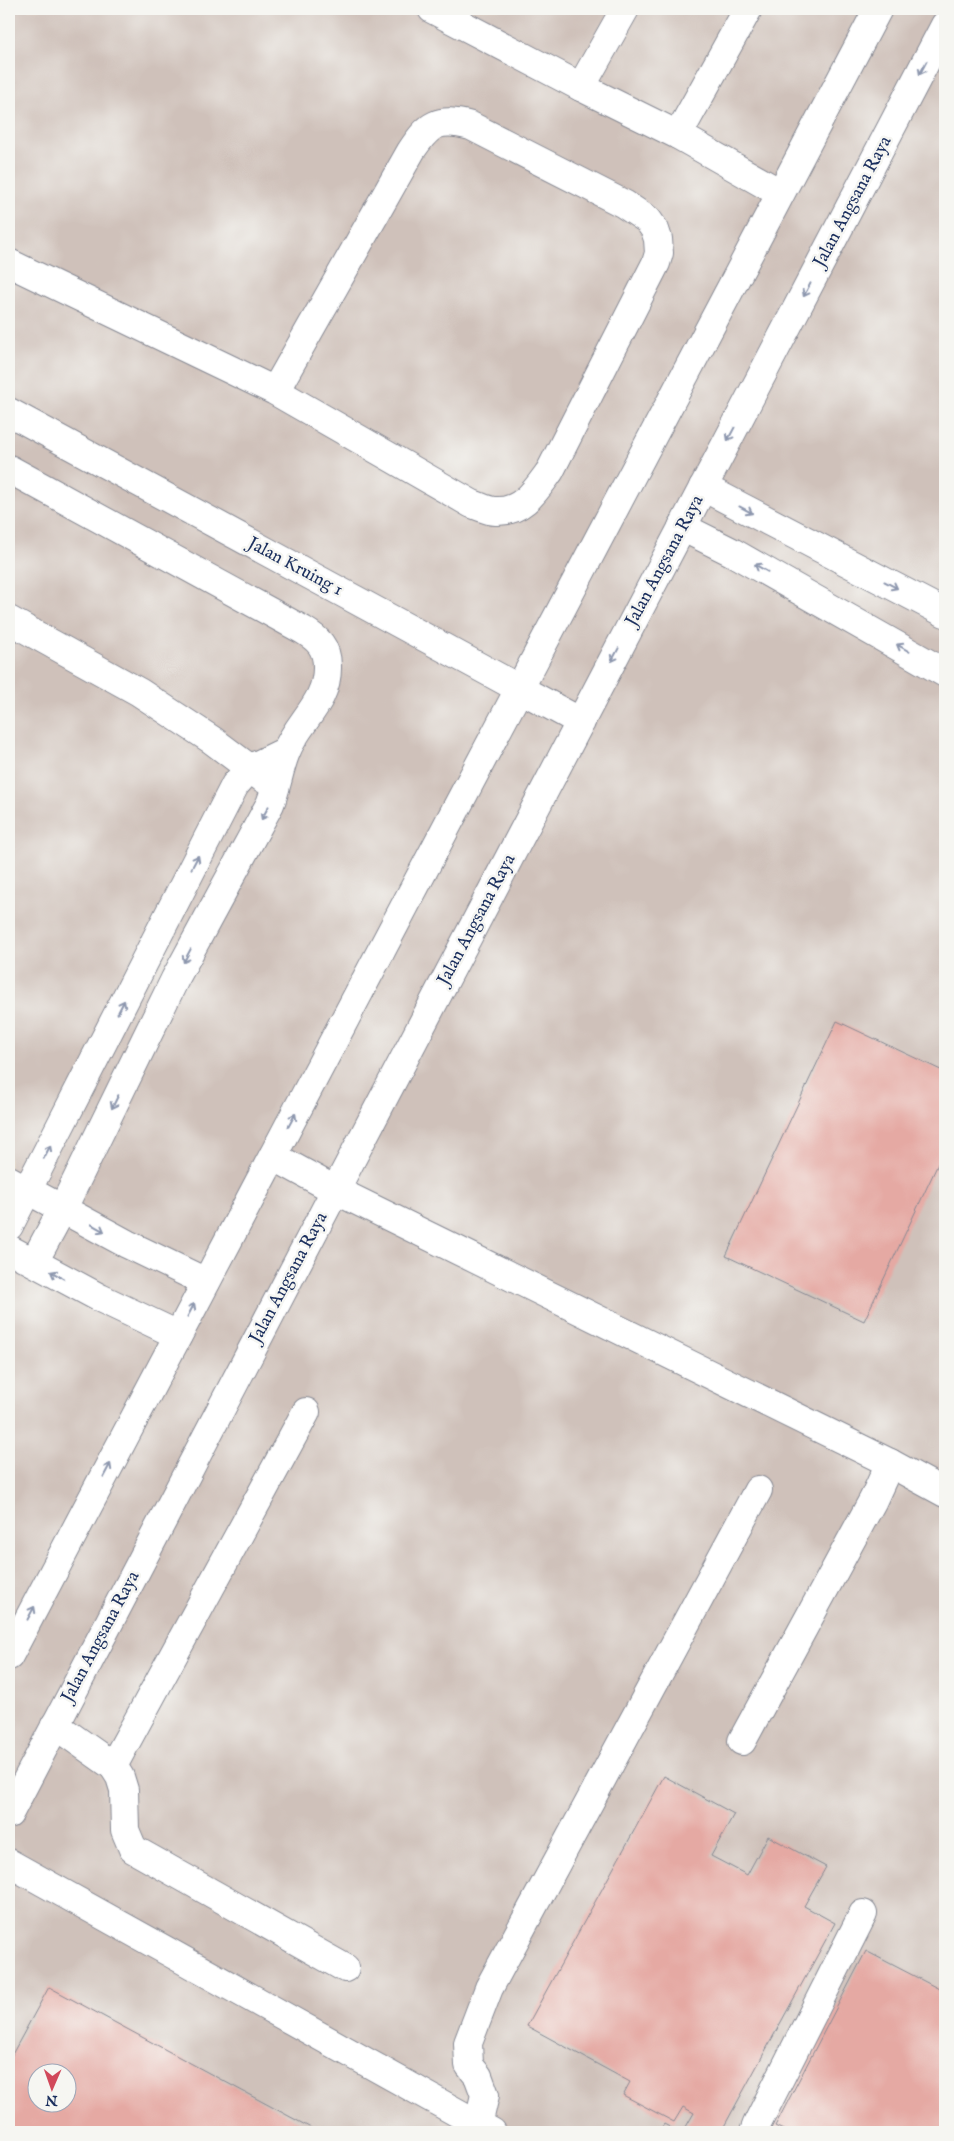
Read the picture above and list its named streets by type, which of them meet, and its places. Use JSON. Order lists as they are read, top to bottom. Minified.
{"streets":{"street":["Jalan Angsana Raya","Jalan Kruing 1"]},"crossings":[["Jalan Angsana Raya","Jalan Kruing 1"]],"north":"bottom"}
